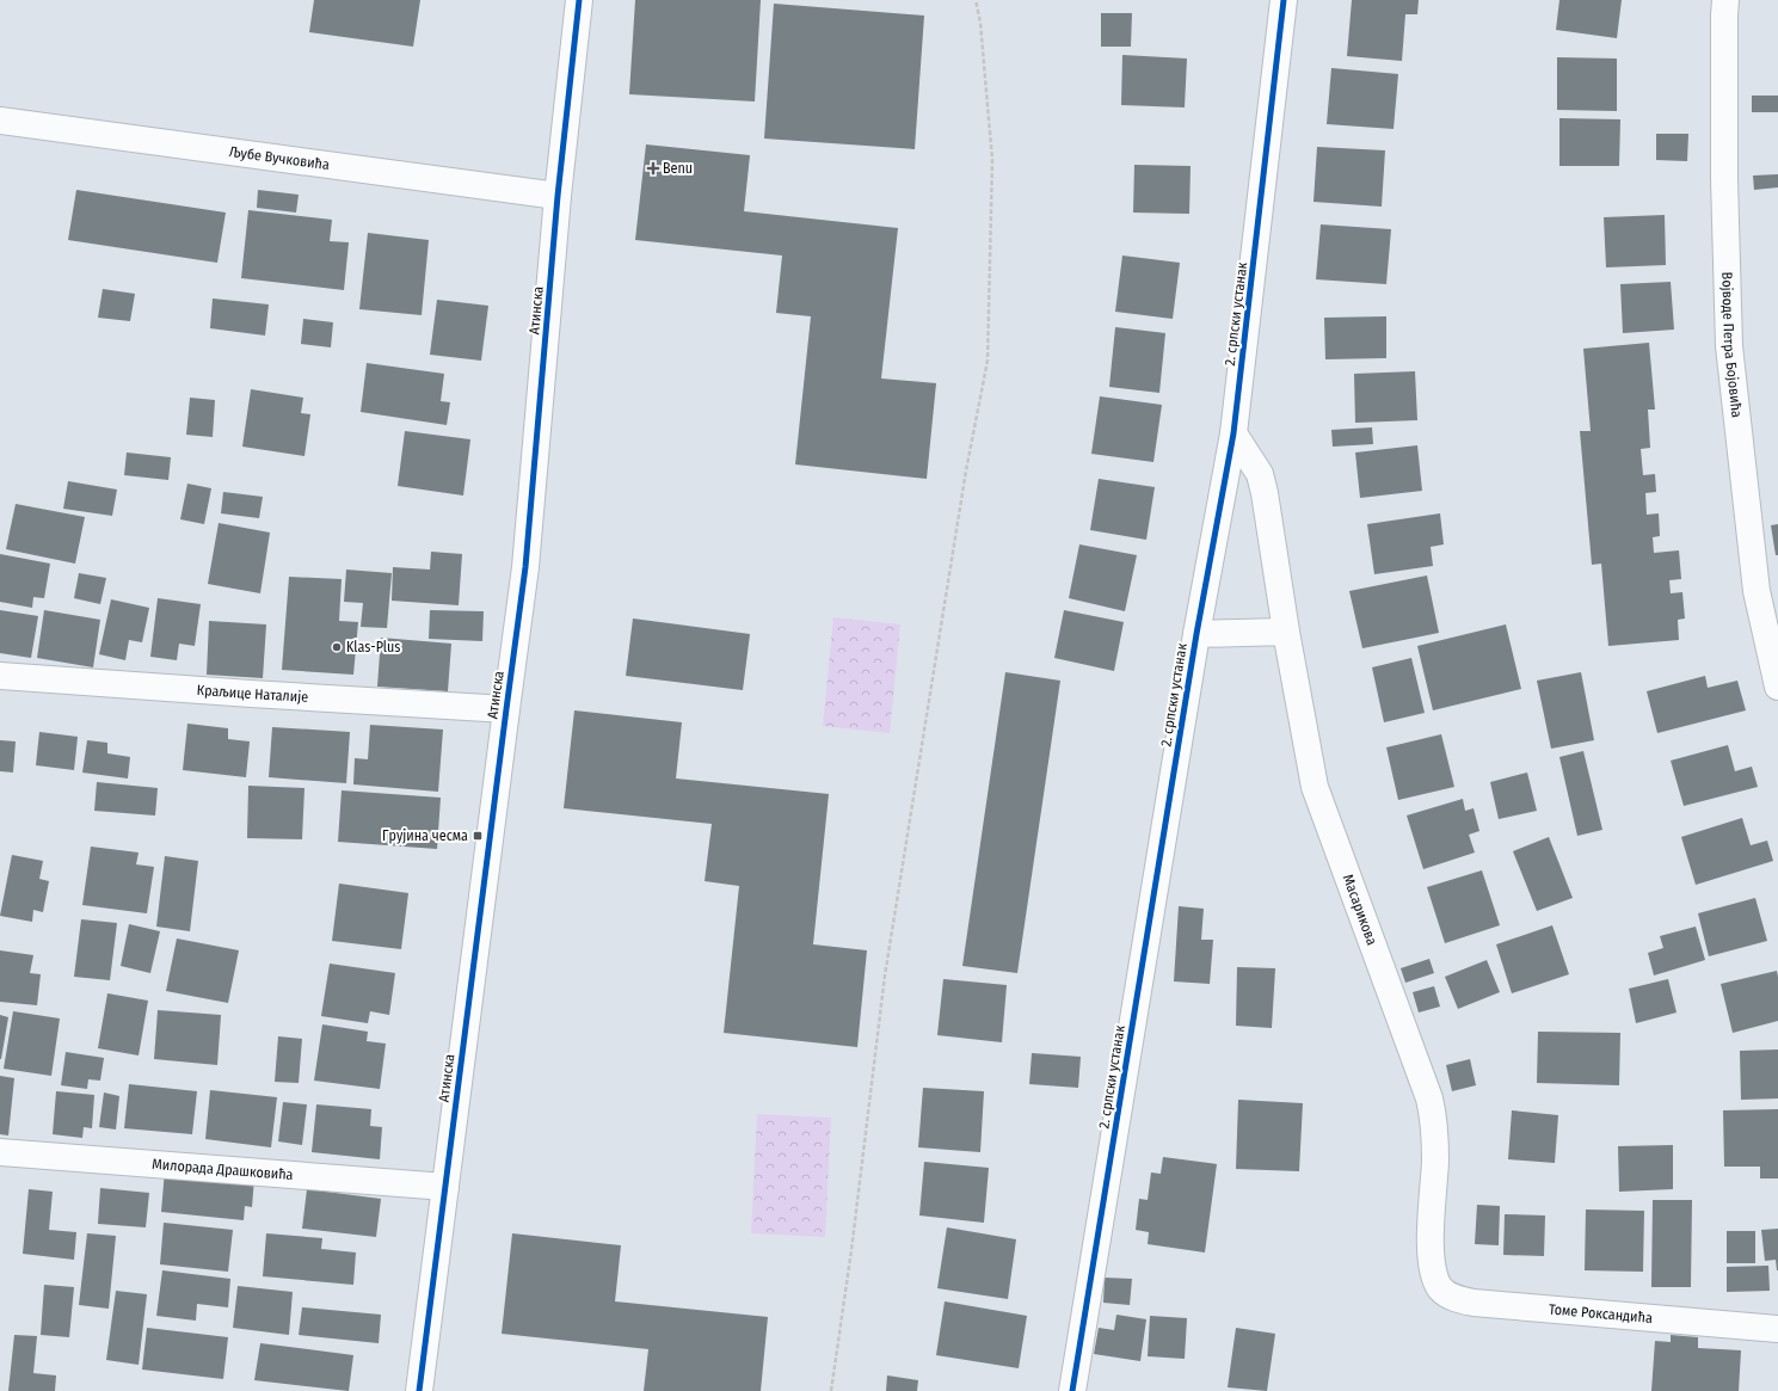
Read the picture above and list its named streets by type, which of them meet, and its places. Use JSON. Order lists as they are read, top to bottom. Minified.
{"streets":{"street":["Љубе Вучковића","Атинска","2. српски устанак","Војводе Петра Бојовића","Краљице Наталије","Масарикова","Милорада Драшковића","Томе Роксандића"]},"crossings":[["Љубе Вучковића","Атинска"],["Атинска","Краљице Наталије"],["Атинска","Милорада Драшковића"],["2. српски устанак","Масарикова"],["Масарикова","Томе Роксандића"]],"places":{"health":["Benu"],"other":["Klas-Plus"],"transit":["Грујина чесма"]}}
